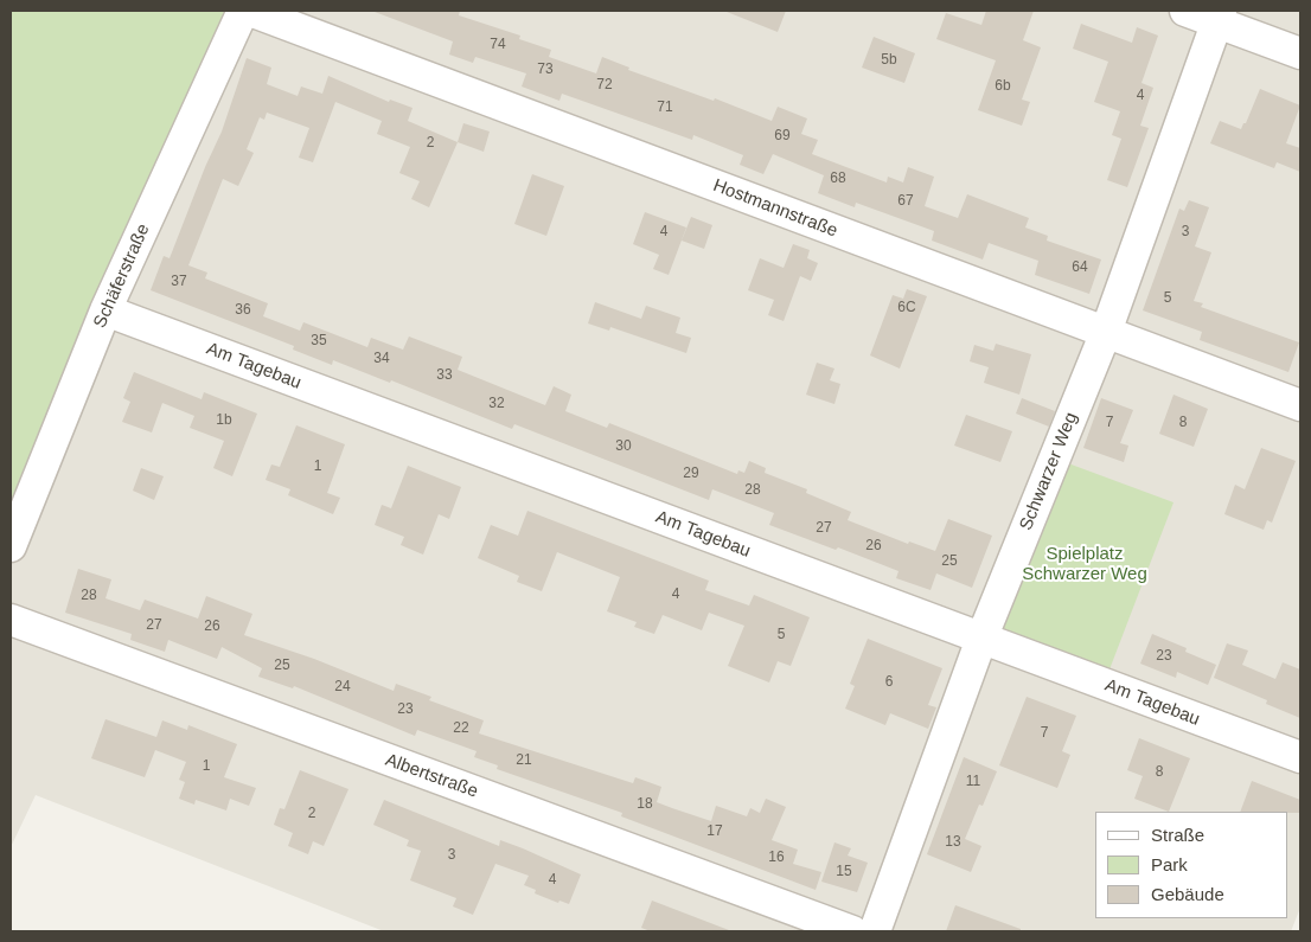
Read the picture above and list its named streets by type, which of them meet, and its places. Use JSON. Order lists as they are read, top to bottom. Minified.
{"streets":{"street":["Hostmannstraße","Schäferstraße","Am Tagebau","Schwarzer Weg","Albertstraße"]},"crossings":[["Hostmannstraße","Schwarzer Weg"],["Schäferstraße","Am Tagebau"],["Am Tagebau","Schwarzer Weg"]],"parks":["Spielplatz Schwarzer Weg"],"house_numbers":["74","5b","73","72","6b","4","71","69","2","68","67","4","3","64","37","5","6C","36","35","34","33","32","1b","7","8","30","1","29","28","27","26","25","4","28","27","26","5","23","25","6","24","23","22","7","21","1","8","11","18","2","17","13","3","16","15","4"],"legend":["Straße","Park","Gebäude"]}
